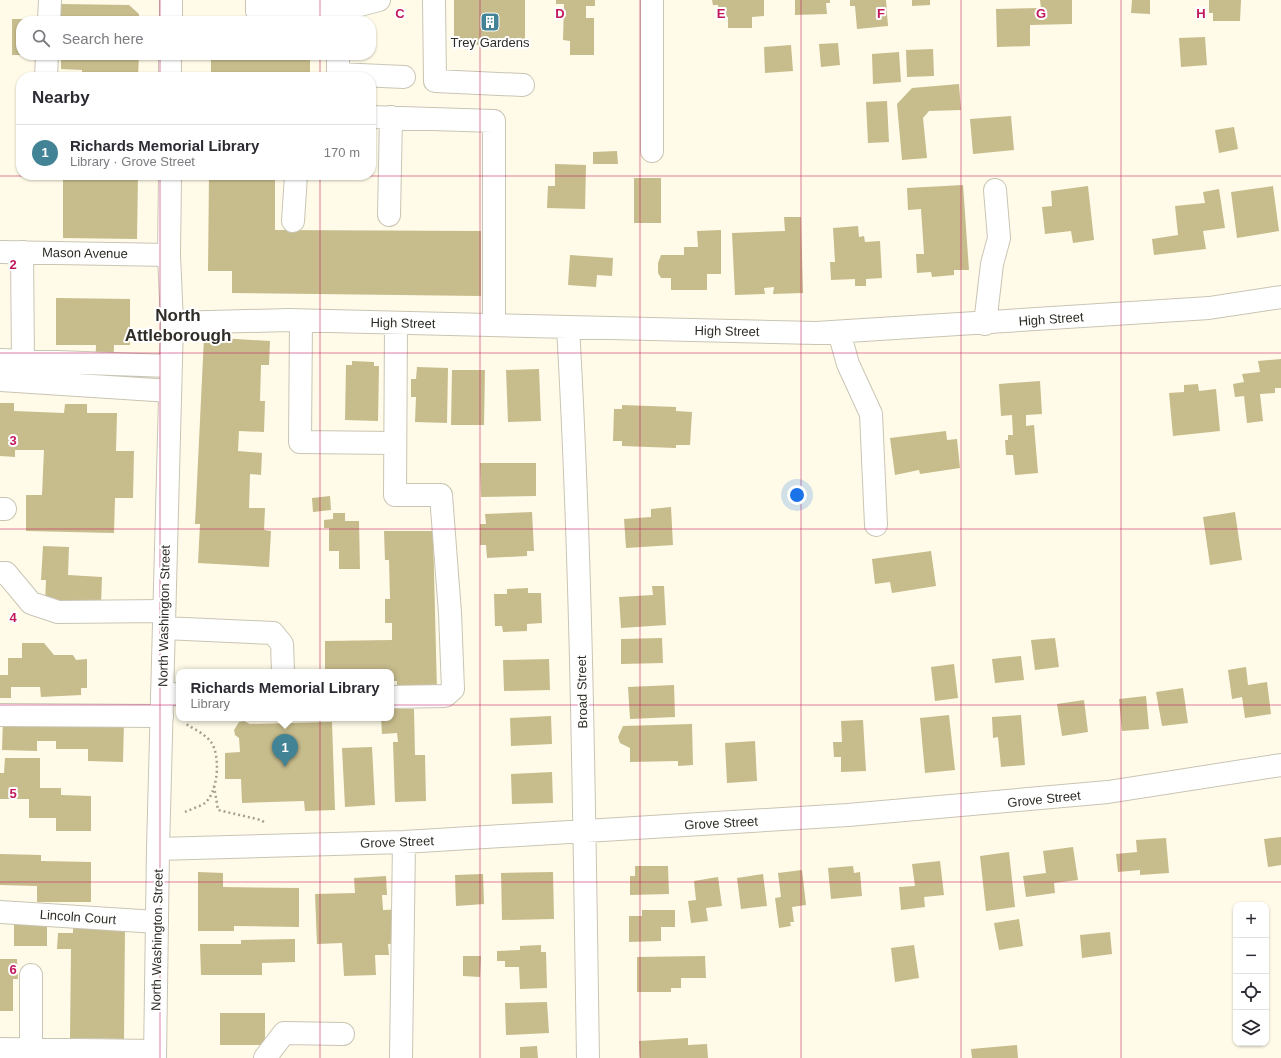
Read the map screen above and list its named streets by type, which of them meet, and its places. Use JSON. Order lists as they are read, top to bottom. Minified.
{"streets":{"street":["Mason Avenue","High Street","North Washington Street","Broad Street","Grove Street","Lincoln Court"]},"crossings":[["Mason Avenue","North Washington Street"],["High Street","North Washington Street"],["High Street","Broad Street"],["North Washington Street","Grove Street"],["North Washington Street","Lincoln Court"],["Broad Street","Grove Street"]],"districts":["North Attleborough"],"places":{"building":["Trey Gardens"]},"page":{"search":"Search here","heading":"Nearby","list":[{"mark":"1","name":"Richards Memorial Library","note":"Library · Grove Street","value":"170 m"}],"popup":["Richards Memorial Library","Library"],"pins":"1","map_buttons":["+","−"]},"grid":{"columns":["C","D","E","F","G","H"],"rows":["2","3","4","5","6"]}}
